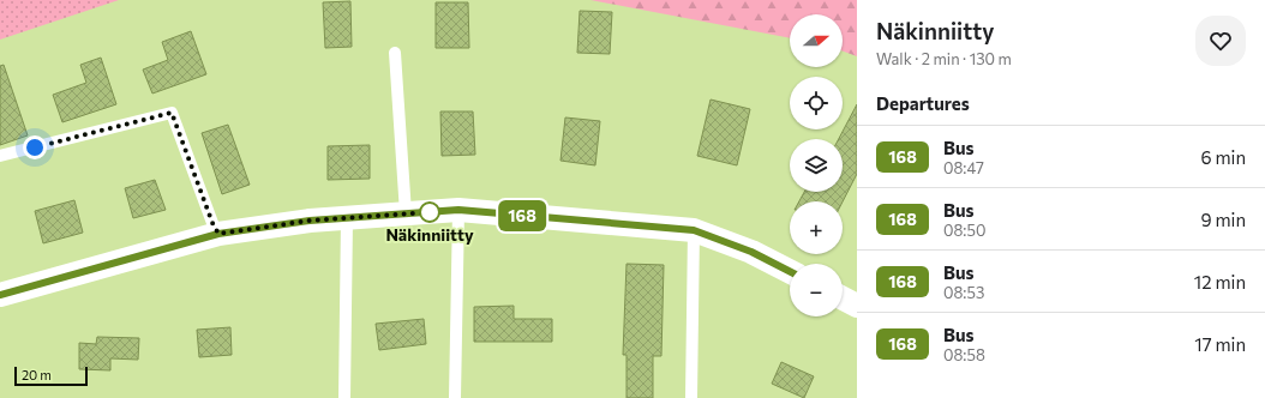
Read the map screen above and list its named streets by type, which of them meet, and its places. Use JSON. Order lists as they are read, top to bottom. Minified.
{"places":["Näkinniitty"],"lines":["bus line 168"],"scale_bar":"20 m","north":"right","page":{"on_map":"168","heading":[["Näkinniitty","Walk · 2 min · 130 m"],"Departures"],"map_buttons":["+","−"],"list":[{"mark":"168","name":"Bus","note":"08:47","value":"6 min"},{"mark":"168","name":"Bus","note":"08:50","value":"9 min"},{"mark":"168","name":"Bus","note":"08:53","value":"12 min"},{"mark":"168","name":"Bus","note":"08:58","value":"17 min"}],"scale":"20 m"}}
